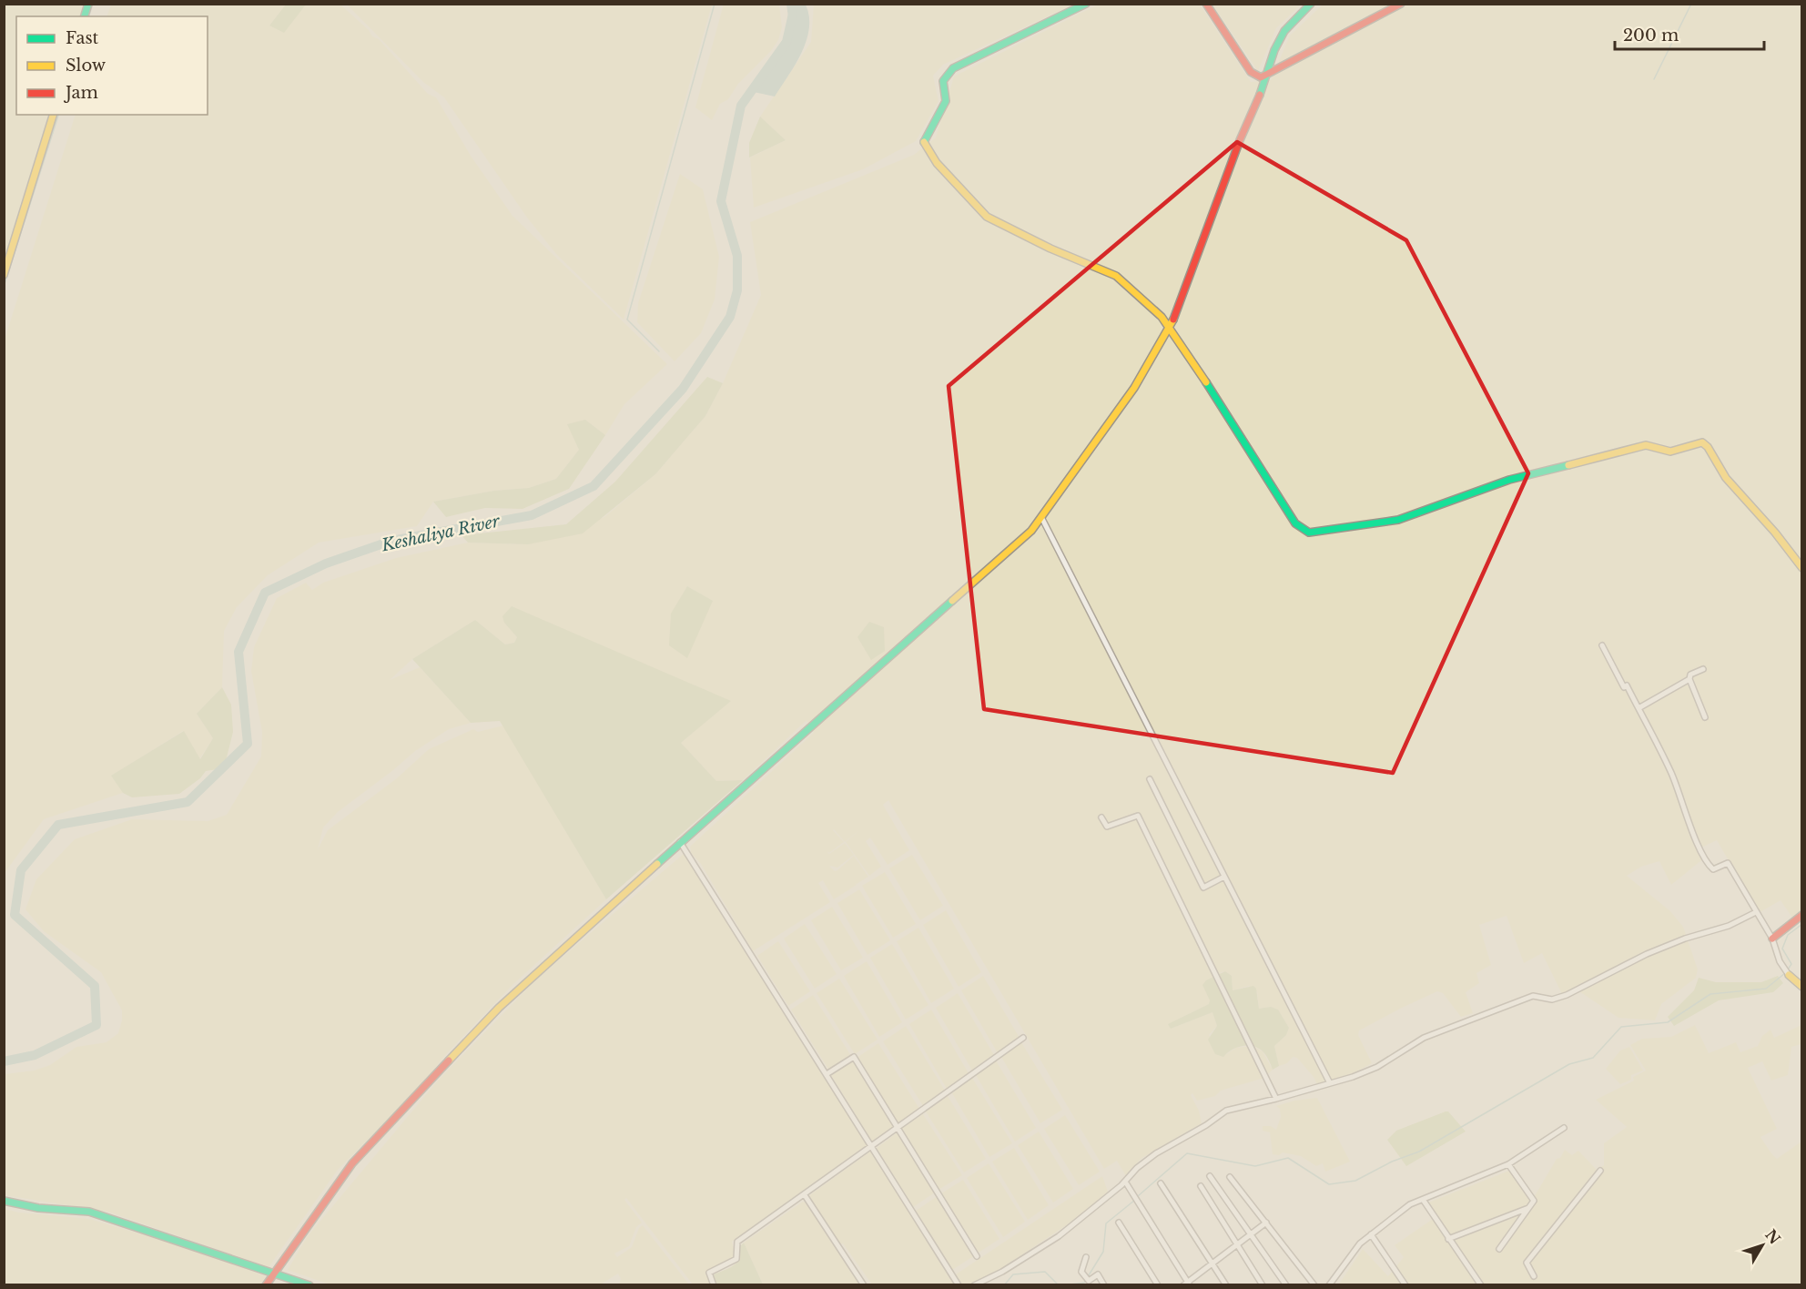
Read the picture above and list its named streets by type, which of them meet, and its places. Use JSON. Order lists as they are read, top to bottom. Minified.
{"water":["Keshaliya River"],"legend":["Fast","Slow","Jam"],"scale_bar":"200 m","north":"top right"}
